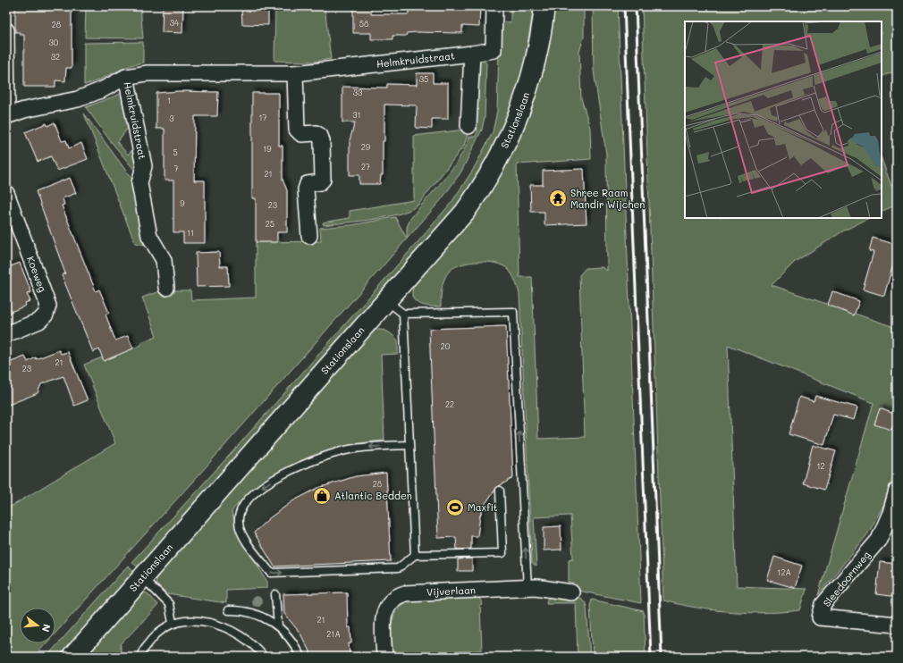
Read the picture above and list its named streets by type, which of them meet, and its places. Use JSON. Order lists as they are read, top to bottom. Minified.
{"streets":{"street":["Helmkruidstraat","Stationslaan","Koeweg","Sleedoornweg","Vijverlaan"]},"places":{"temple":["Shree Raam Mandir Wijchen"],"shop":["Atlantic Bedden"],"sports":["Maxfit"]},"house_numbers":["34","58","28","30","32","35","33","1","31","17","3","29","19","5","27","7","21","9","23","25","11","20","21","23","22","12","28","12A","21","21A"],"north":"right"}
